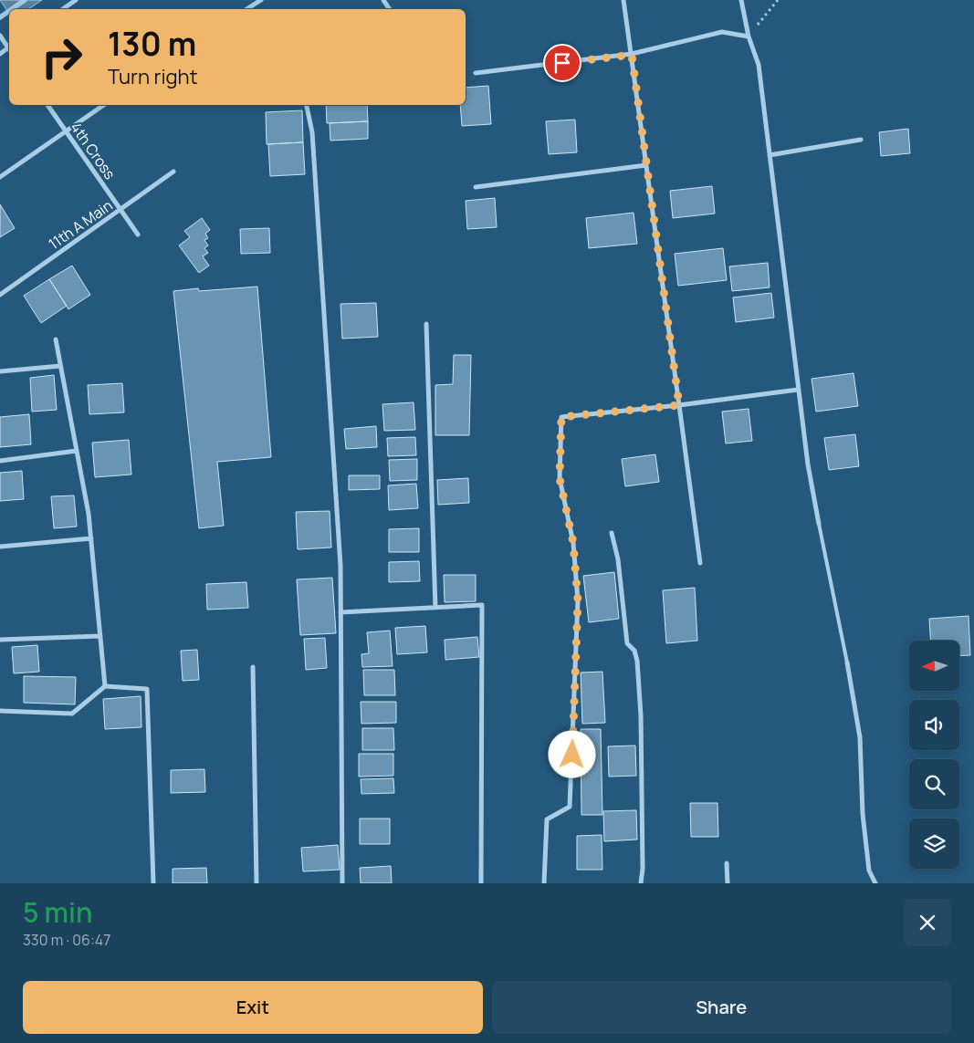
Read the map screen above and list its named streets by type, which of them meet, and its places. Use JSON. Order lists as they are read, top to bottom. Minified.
{"streets":{"street":["4th Cross","11th A Main"]},"crossings":[["4th Cross","11th A Main"]],"north":"left","page":{"turn":["130 m","Turn right"],"heading":["5 min","330 m · 06:47"],"buttons":["Exit","Share"]}}
